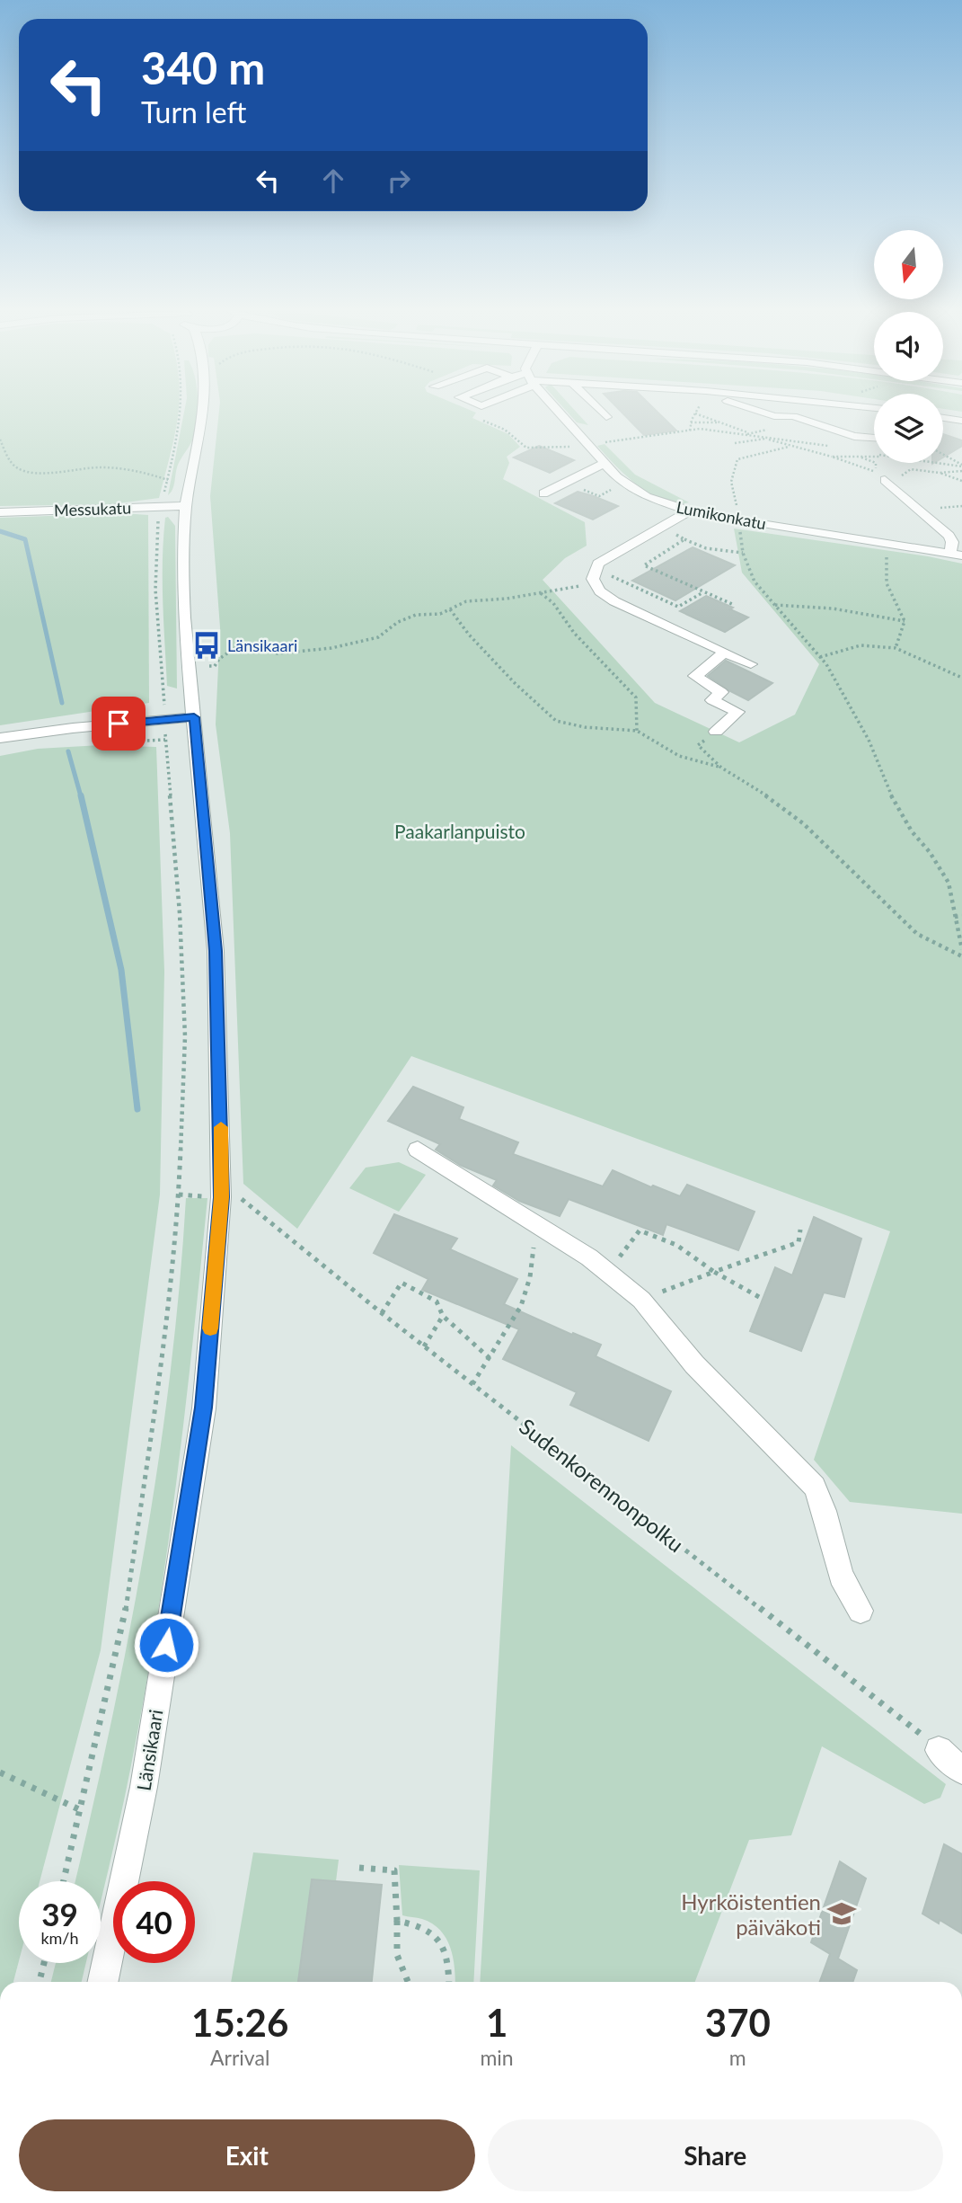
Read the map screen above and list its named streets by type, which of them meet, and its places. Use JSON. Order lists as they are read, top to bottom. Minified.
{"streets":{"street":["Messukatu","Lumikonkatu","Länsikaari"],"path":["Sudenkorennonpolku"]},"crossings":[["Messukatu","Länsikaari"]],"parks":["Paakarlanpuisto"],"places":{"bus stop":["Länsikaari"],"school or university":["Hyrköistentien päiväkoti"]},"north":"bottom","page":{"turn":["340 m","Turn left"],"speed":"39 km/h","limit":"40","eta":["15:26","Arrival","1","min","370","m"],"buttons":["Exit","Share"]}}
